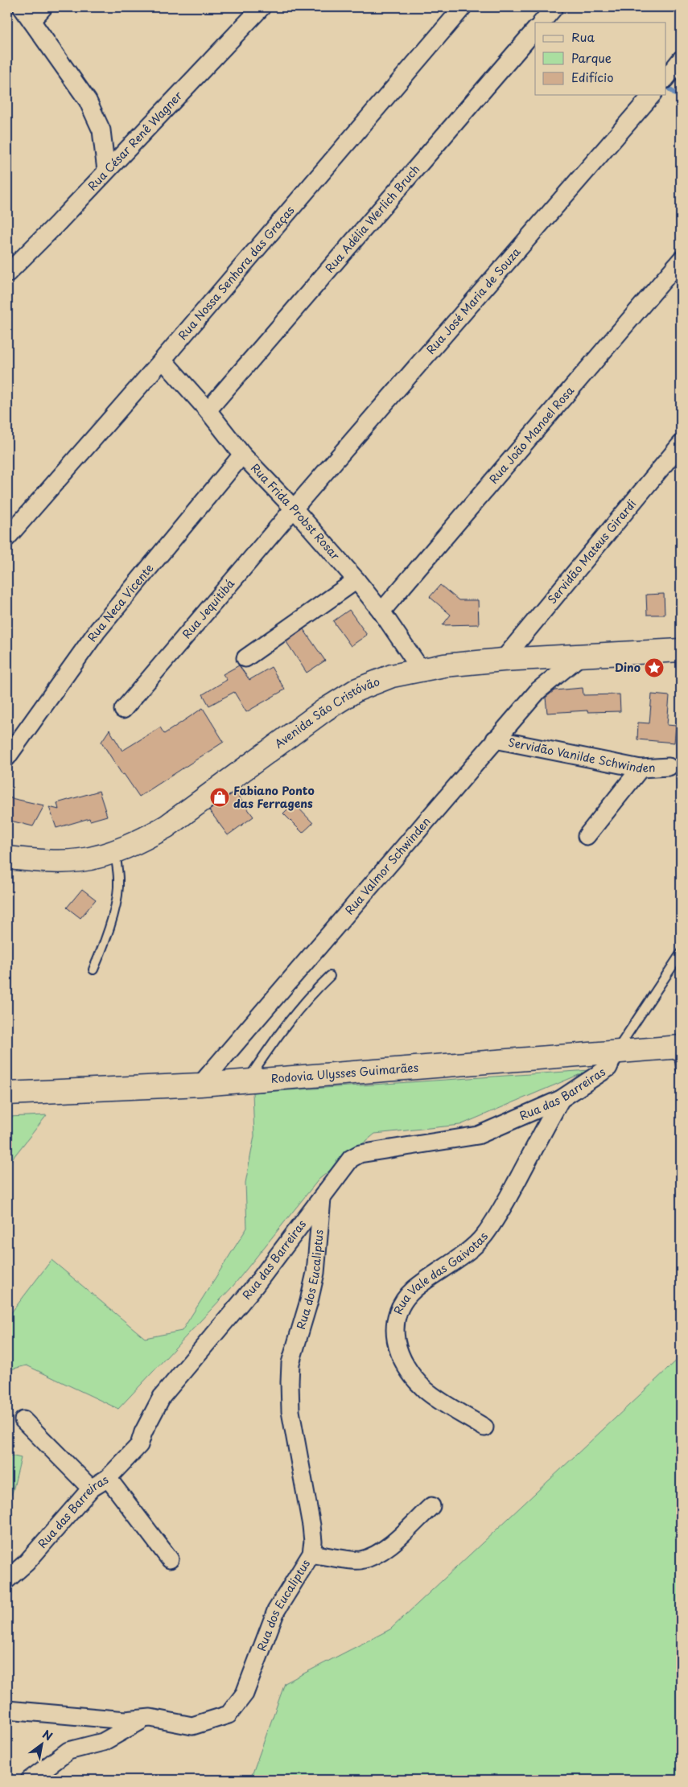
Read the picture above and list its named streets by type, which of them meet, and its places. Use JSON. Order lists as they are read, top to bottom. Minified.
{"streets":{"main road":["Avenida São Cristóvão","Rodovia Ulysses Guimarães"],"street":["Rua César Renê Wagner","Rua Adélia Werlich Bruch","Rua Nossa Senhora das Graças","Rua José Maria de Souza","Rua João Manoel Rosa","Rua Frida Probst Rosar","Servidão Mateus Girardi","Rua Neca Vicente","Rua Jequitibá","Servidão Vanilde Schwinden","Rua Valmor Schwinden","Rua das Barreiras","Rua Vale das Gaivotas","Rua dos Eucaliptus"]},"crossings":[["Rua Adélia Werlich Bruch","Rua Frida Probst Rosar"],["Rua Nossa Senhora das Graças","Rua Frida Probst Rosar"],["Rua José Maria de Souza","Rua Frida Probst Rosar"],["Rua José Maria de Souza","Rua Jequitibá"],["Rua João Manoel Rosa","Rua Frida Probst Rosar"],["Rua Frida Probst Rosar","Rua Neca Vicente"],["Rua Frida Probst Rosar","Rua Jequitibá"],["Rua Frida Probst Rosar","Avenida São Cristóvão"],["Servidão Mateus Girardi","Avenida São Cristóvão"],["Avenida São Cristóvão","Rua Valmor Schwinden"],["Servidão Vanilde Schwinden","Rua Valmor Schwinden"],["Rua Valmor Schwinden","Rodovia Ulysses Guimarães"],["Rodovia Ulysses Guimarães","Rua das Barreiras"],["Rua das Barreiras","Rua Vale das Gaivotas"],["Rua das Barreiras","Rua dos Eucaliptus"]],"places":{"place":["Dino"],"shop":["Fabiano Ponto das Ferragens"]},"legend":["Rua","Parque","Edifício"],"north":"top right"}
